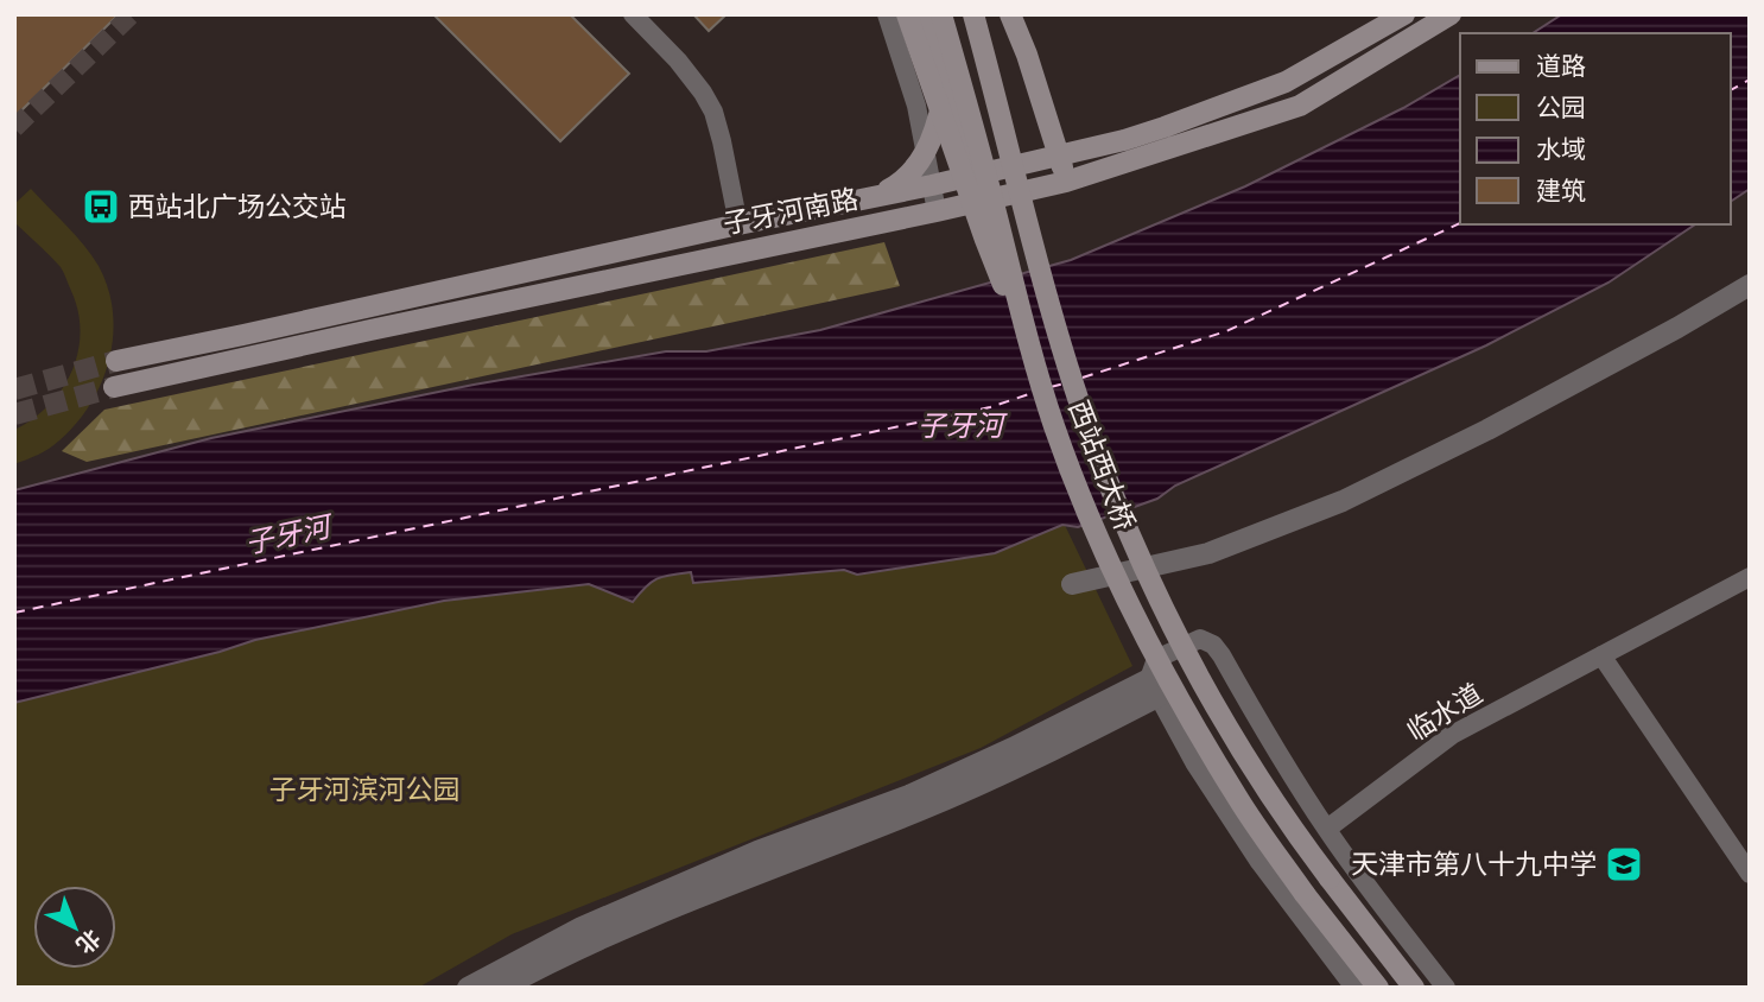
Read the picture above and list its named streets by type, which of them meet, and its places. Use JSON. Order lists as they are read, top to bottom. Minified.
{"streets":{"main road":["子牙河南路","西站西大桥"],"street":["临水道"]},"water":["子牙河"],"parks":["子牙河滨河公园"],"places":{"bus stop":["西站北广场公交站"],"school or university":["天津市第八十九中学"]},"legend":["道路","公园","水域","建筑"],"north":"bottom right"}
